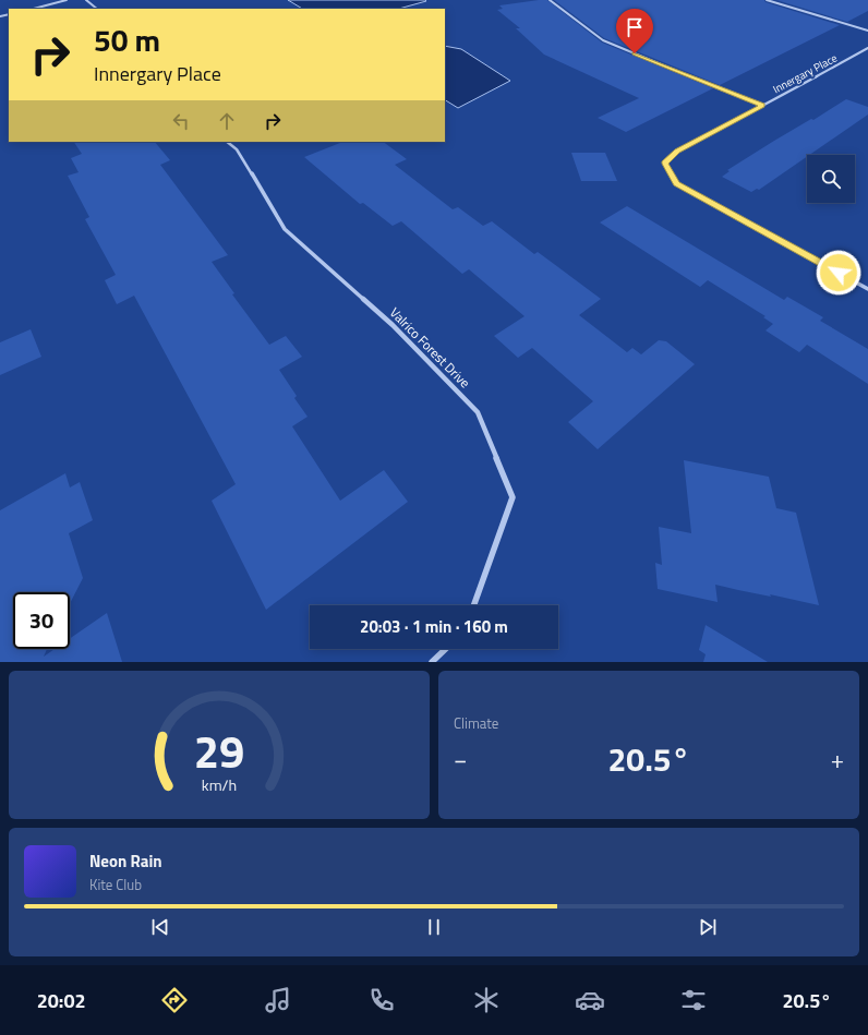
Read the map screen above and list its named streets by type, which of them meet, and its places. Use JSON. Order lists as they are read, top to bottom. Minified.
{"streets":{"street":["Innergary Place","Valrico Forest Drive"]},"page":{"turn":["50 m","Innergary Place"],"limit":"30","trip":"20:03 · 1 min · 160 m","tile":"Climate","heat":["−","20.5°","+"],"song":["Neon Rain","Kite Club"],"tabs":["20:02","20.5°"],"gauge":["29","km/h"]}}
